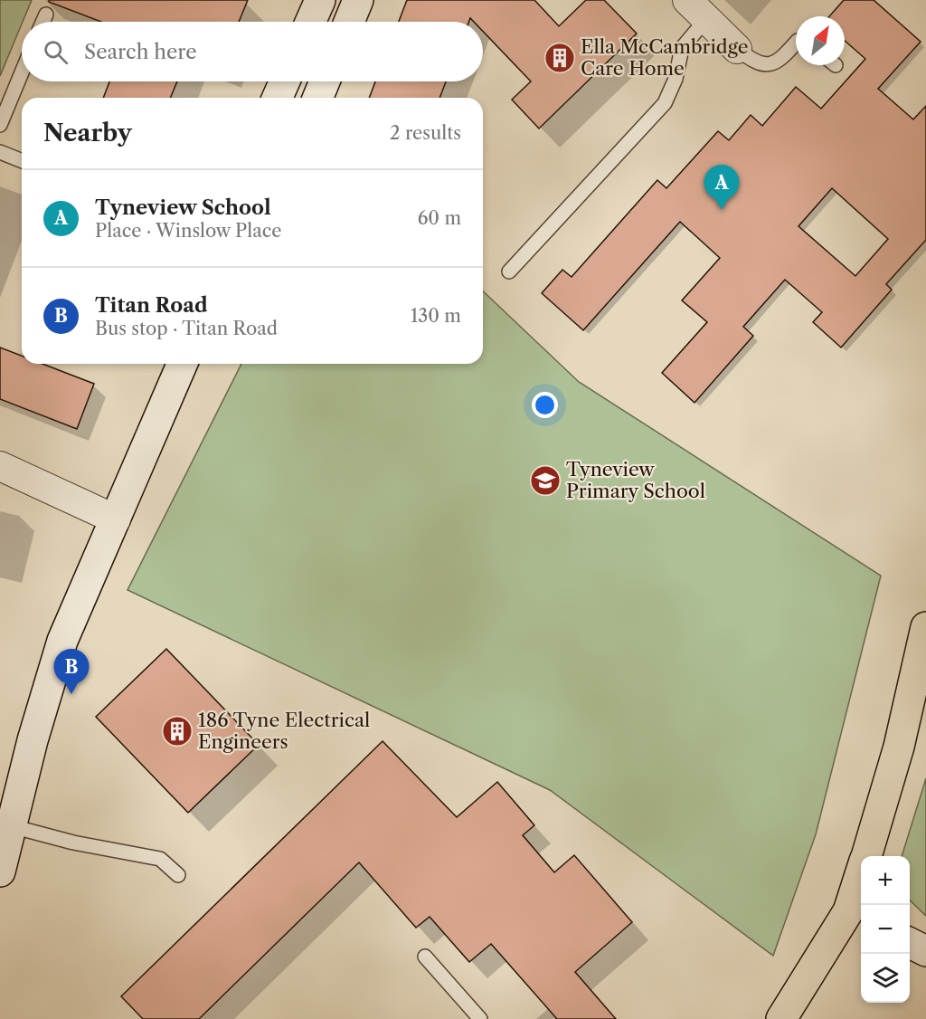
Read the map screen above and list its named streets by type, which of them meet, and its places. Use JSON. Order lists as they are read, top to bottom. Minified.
{"places":{"building":["Ella McCambridge Care Home","186 Tyne Electrical Engineers"],"school or university":["Tyneview Primary School"]},"north":"top right","page":{"search":"Search here","heading":["Nearby","2 results"],"pins":["A","B"],"list":[{"mark":"A","name":"Tyneview School","note":"Place · Winslow Place","value":"60 m"},{"mark":"B","name":"Titan Road","note":"Bus stop · Titan Road","value":"130 m"}],"map_buttons":["+","−"]}}
